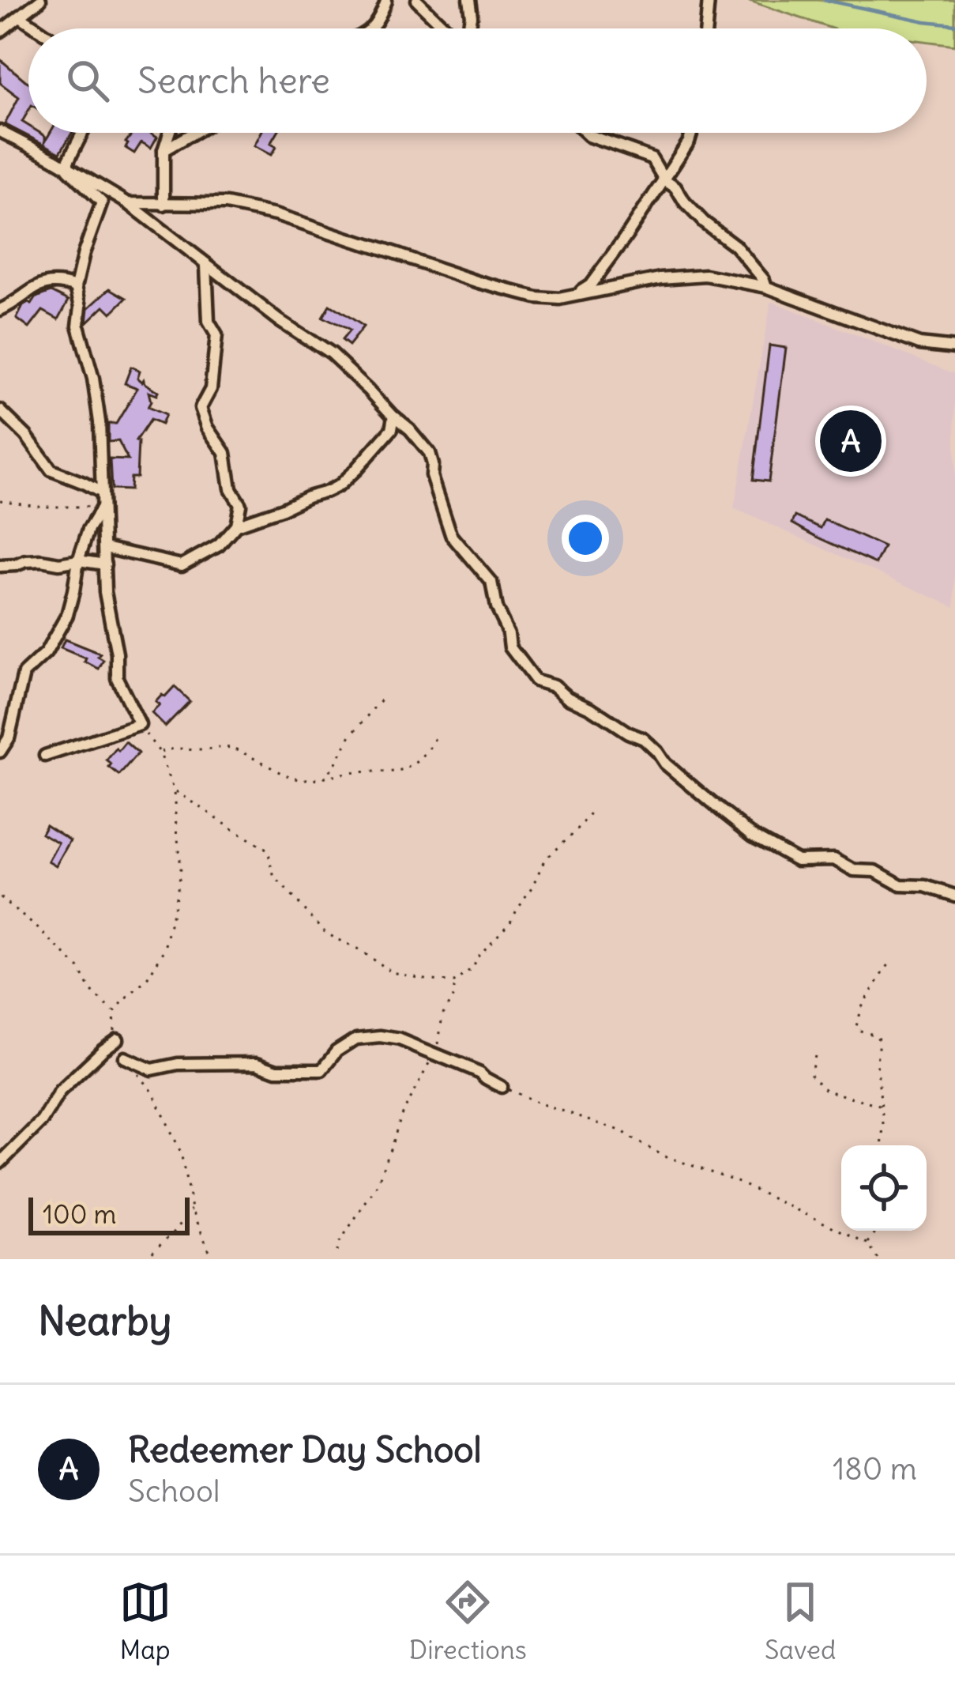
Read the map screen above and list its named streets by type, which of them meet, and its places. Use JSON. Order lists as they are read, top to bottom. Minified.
{"scale_bar":"100 m","page":{"search":"Search here","pins":"A","scale":"100 m","heading":"Nearby","list":[{"mark":"A","name":"Redeemer Day School","note":"School","value":"180 m"}],"nav":["Map","Directions","Saved"]}}
